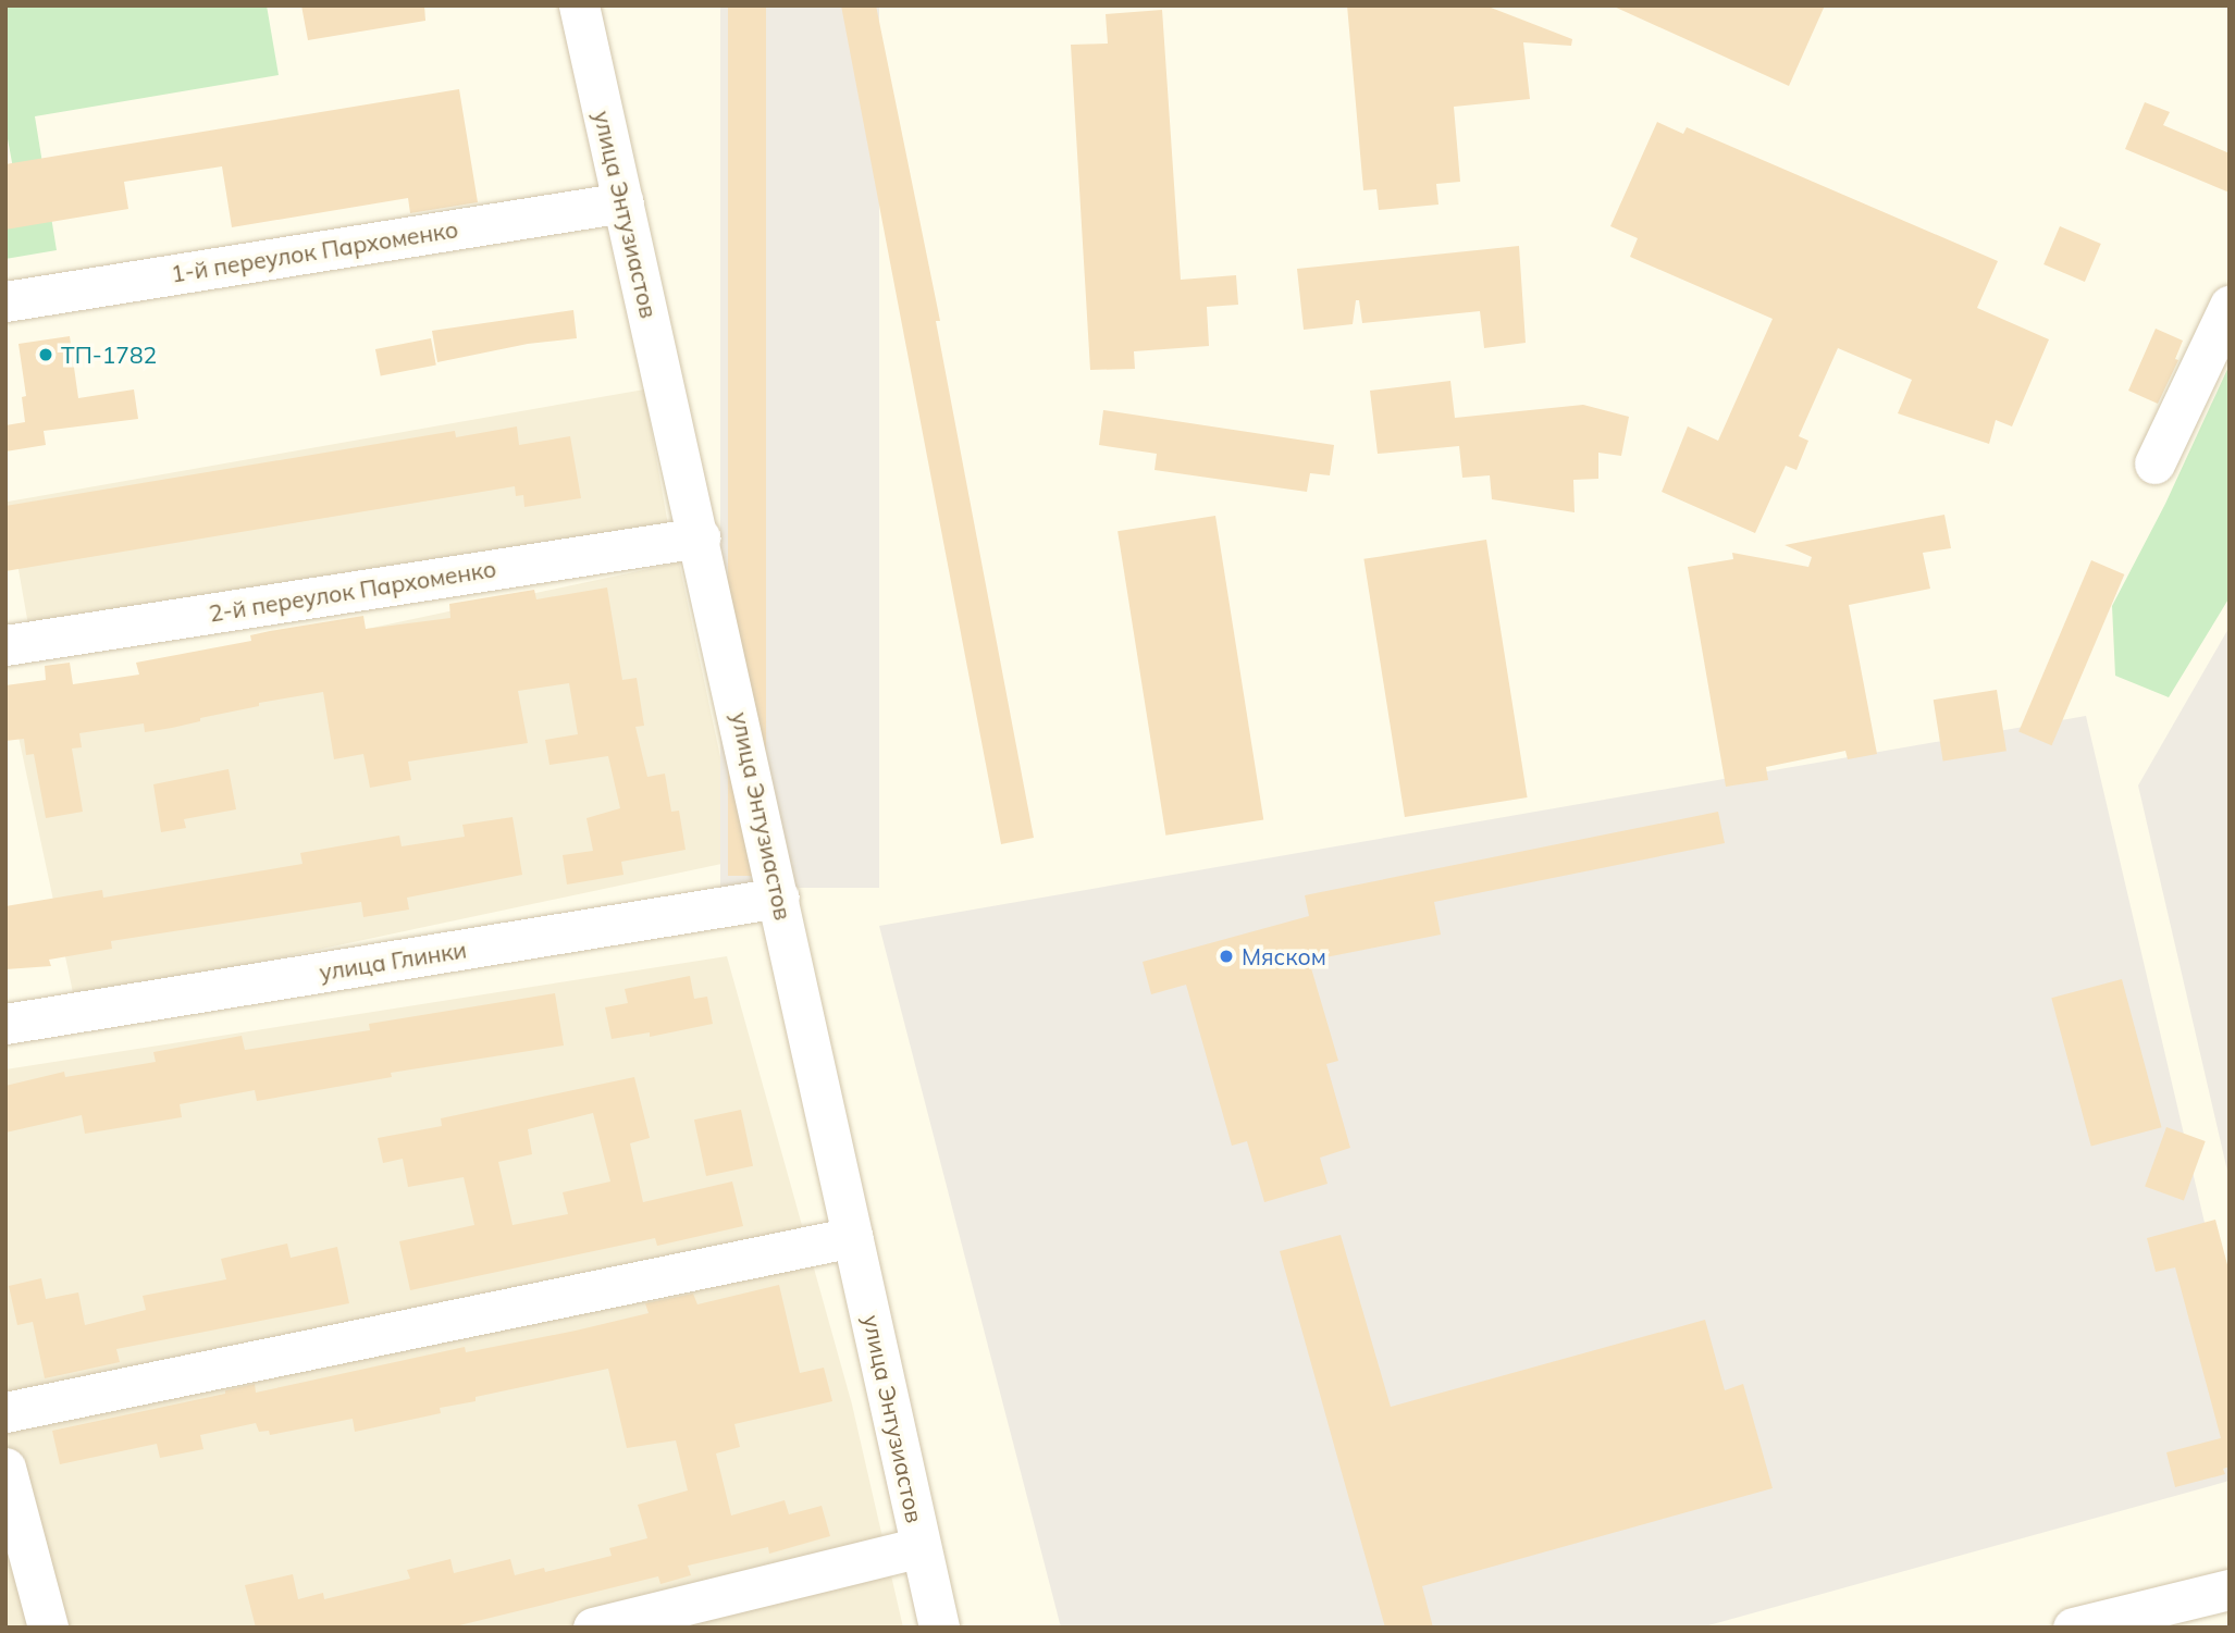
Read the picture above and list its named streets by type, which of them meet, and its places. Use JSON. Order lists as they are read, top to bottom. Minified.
{"streets":{"street":["улица Энтузиастов","1-й переулок Пархоменко","2-й переулок Пархоменко","улица Глинки"]},"crossings":[["улица Энтузиастов","1-й переулок Пархоменко"],["улица Энтузиастов","2-й переулок Пархоменко"],["улица Энтузиастов","улица Глинки"]],"places":["ТП-1782","Мяском"]}
